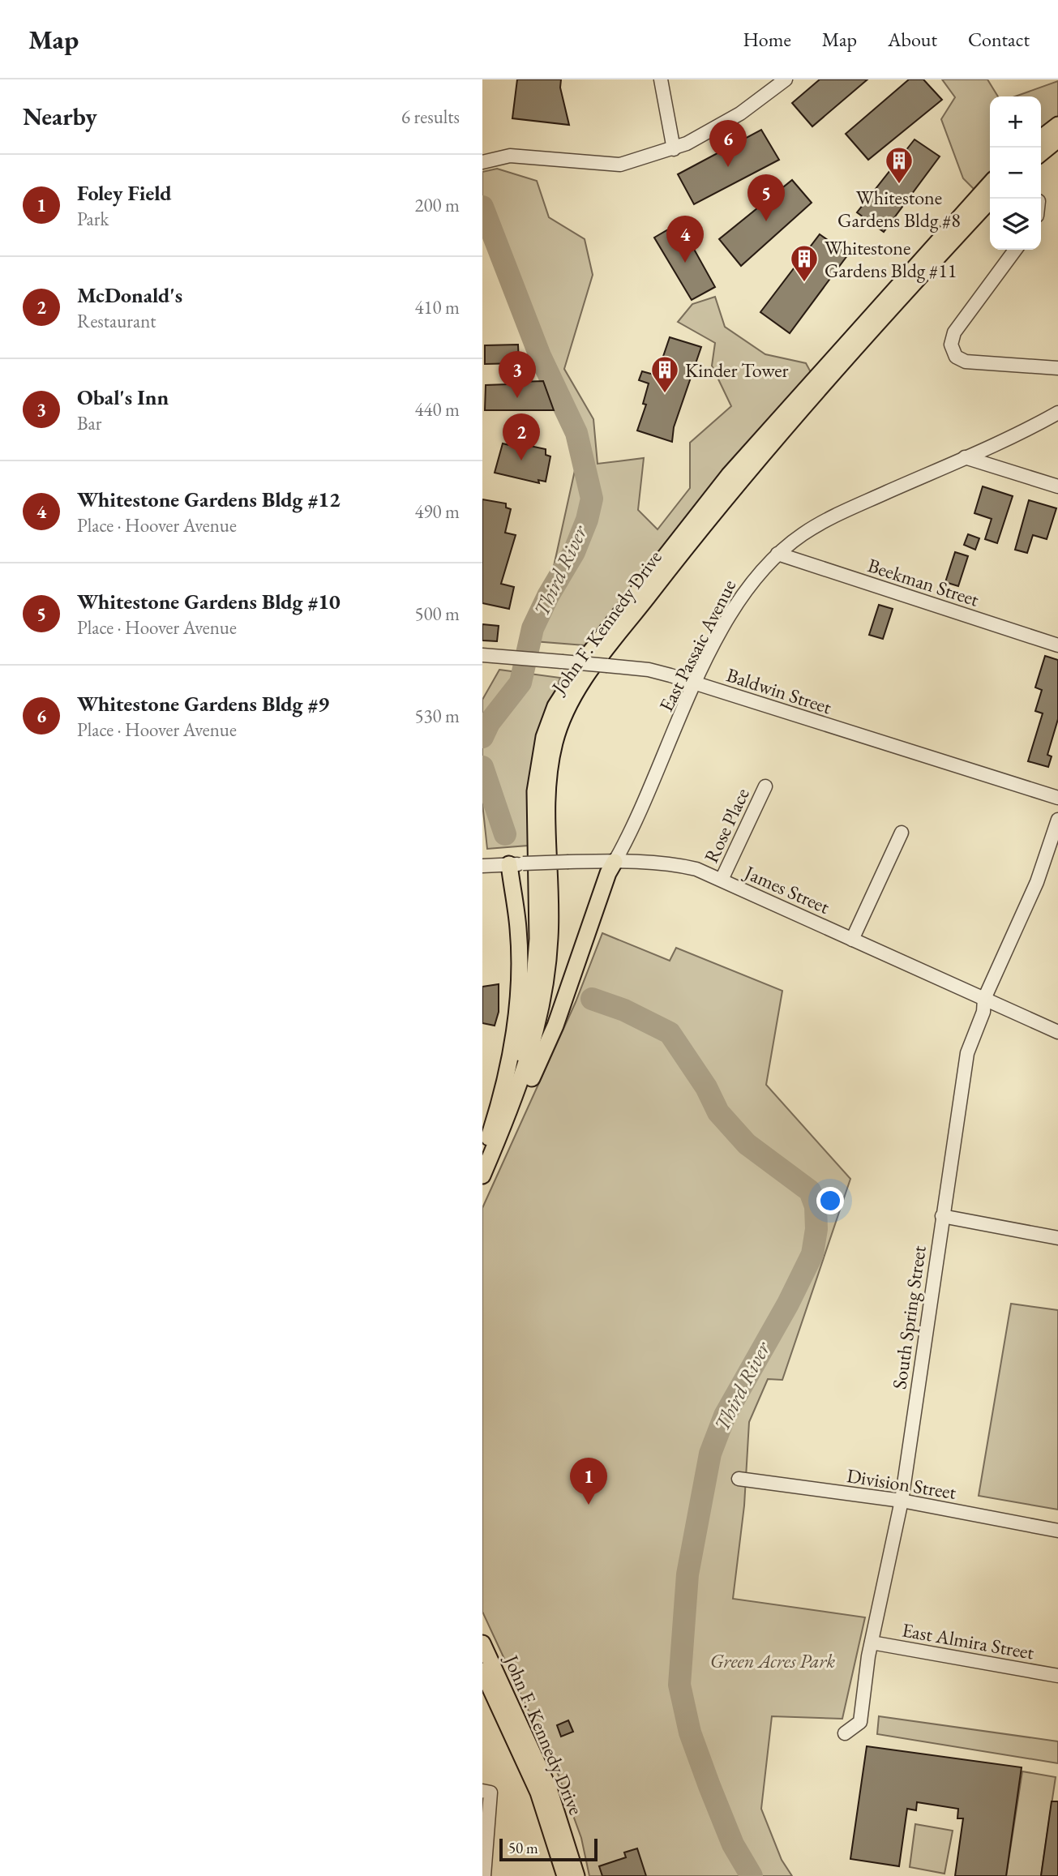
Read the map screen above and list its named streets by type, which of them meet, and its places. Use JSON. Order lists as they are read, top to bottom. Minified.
{"streets":{"main road":["John F. Kennedy Drive"],"street":["Beekman Street","East Passaic Avenue","Baldwin Street","Rose Place","James Street","South Spring Street","Division Street","East Almira Street"]},"crossings":[["Beekman Street","East Passaic Avenue"],["East Passaic Avenue","Baldwin Street"],["East Passaic Avenue","James Street"],["Rose Place","James Street"],["James Street","South Spring Street"],["South Spring Street","Division Street"],["South Spring Street","East Almira Street"]],"water":["Third River"],"parks":["Green Acres Park"],"places":{"building":["Whitestone Gardens Bldg #8","Whitestone Gardens Bldg #11","Kinder Tower"]},"scale_bar":"50 m","page":{"header":"Map","nav":["Home","Map","About","Contact"],"heading":["Nearby","6 results"],"map_buttons":["+","−"],"pins":["6","5","4","3","2","1"],"list":[{"mark":"1","name":"Foley Field","note":"Park","value":"200 m"},{"mark":"2","name":"McDonald's","note":"Restaurant","value":"410 m"},{"mark":"3","name":"Obal's Inn","note":"Bar","value":"440 m"},{"mark":"4","name":"Whitestone Gardens Bldg #12","note":"Place · Hoover Avenue","value":"490 m"},{"mark":"5","name":"Whitestone Gardens Bldg #10","note":"Place · Hoover Avenue","value":"500 m"},{"mark":"6","name":"Whitestone Gardens Bldg #9","note":"Place · Hoover Avenue","value":"530 m"}],"scale":"50 m"}}
